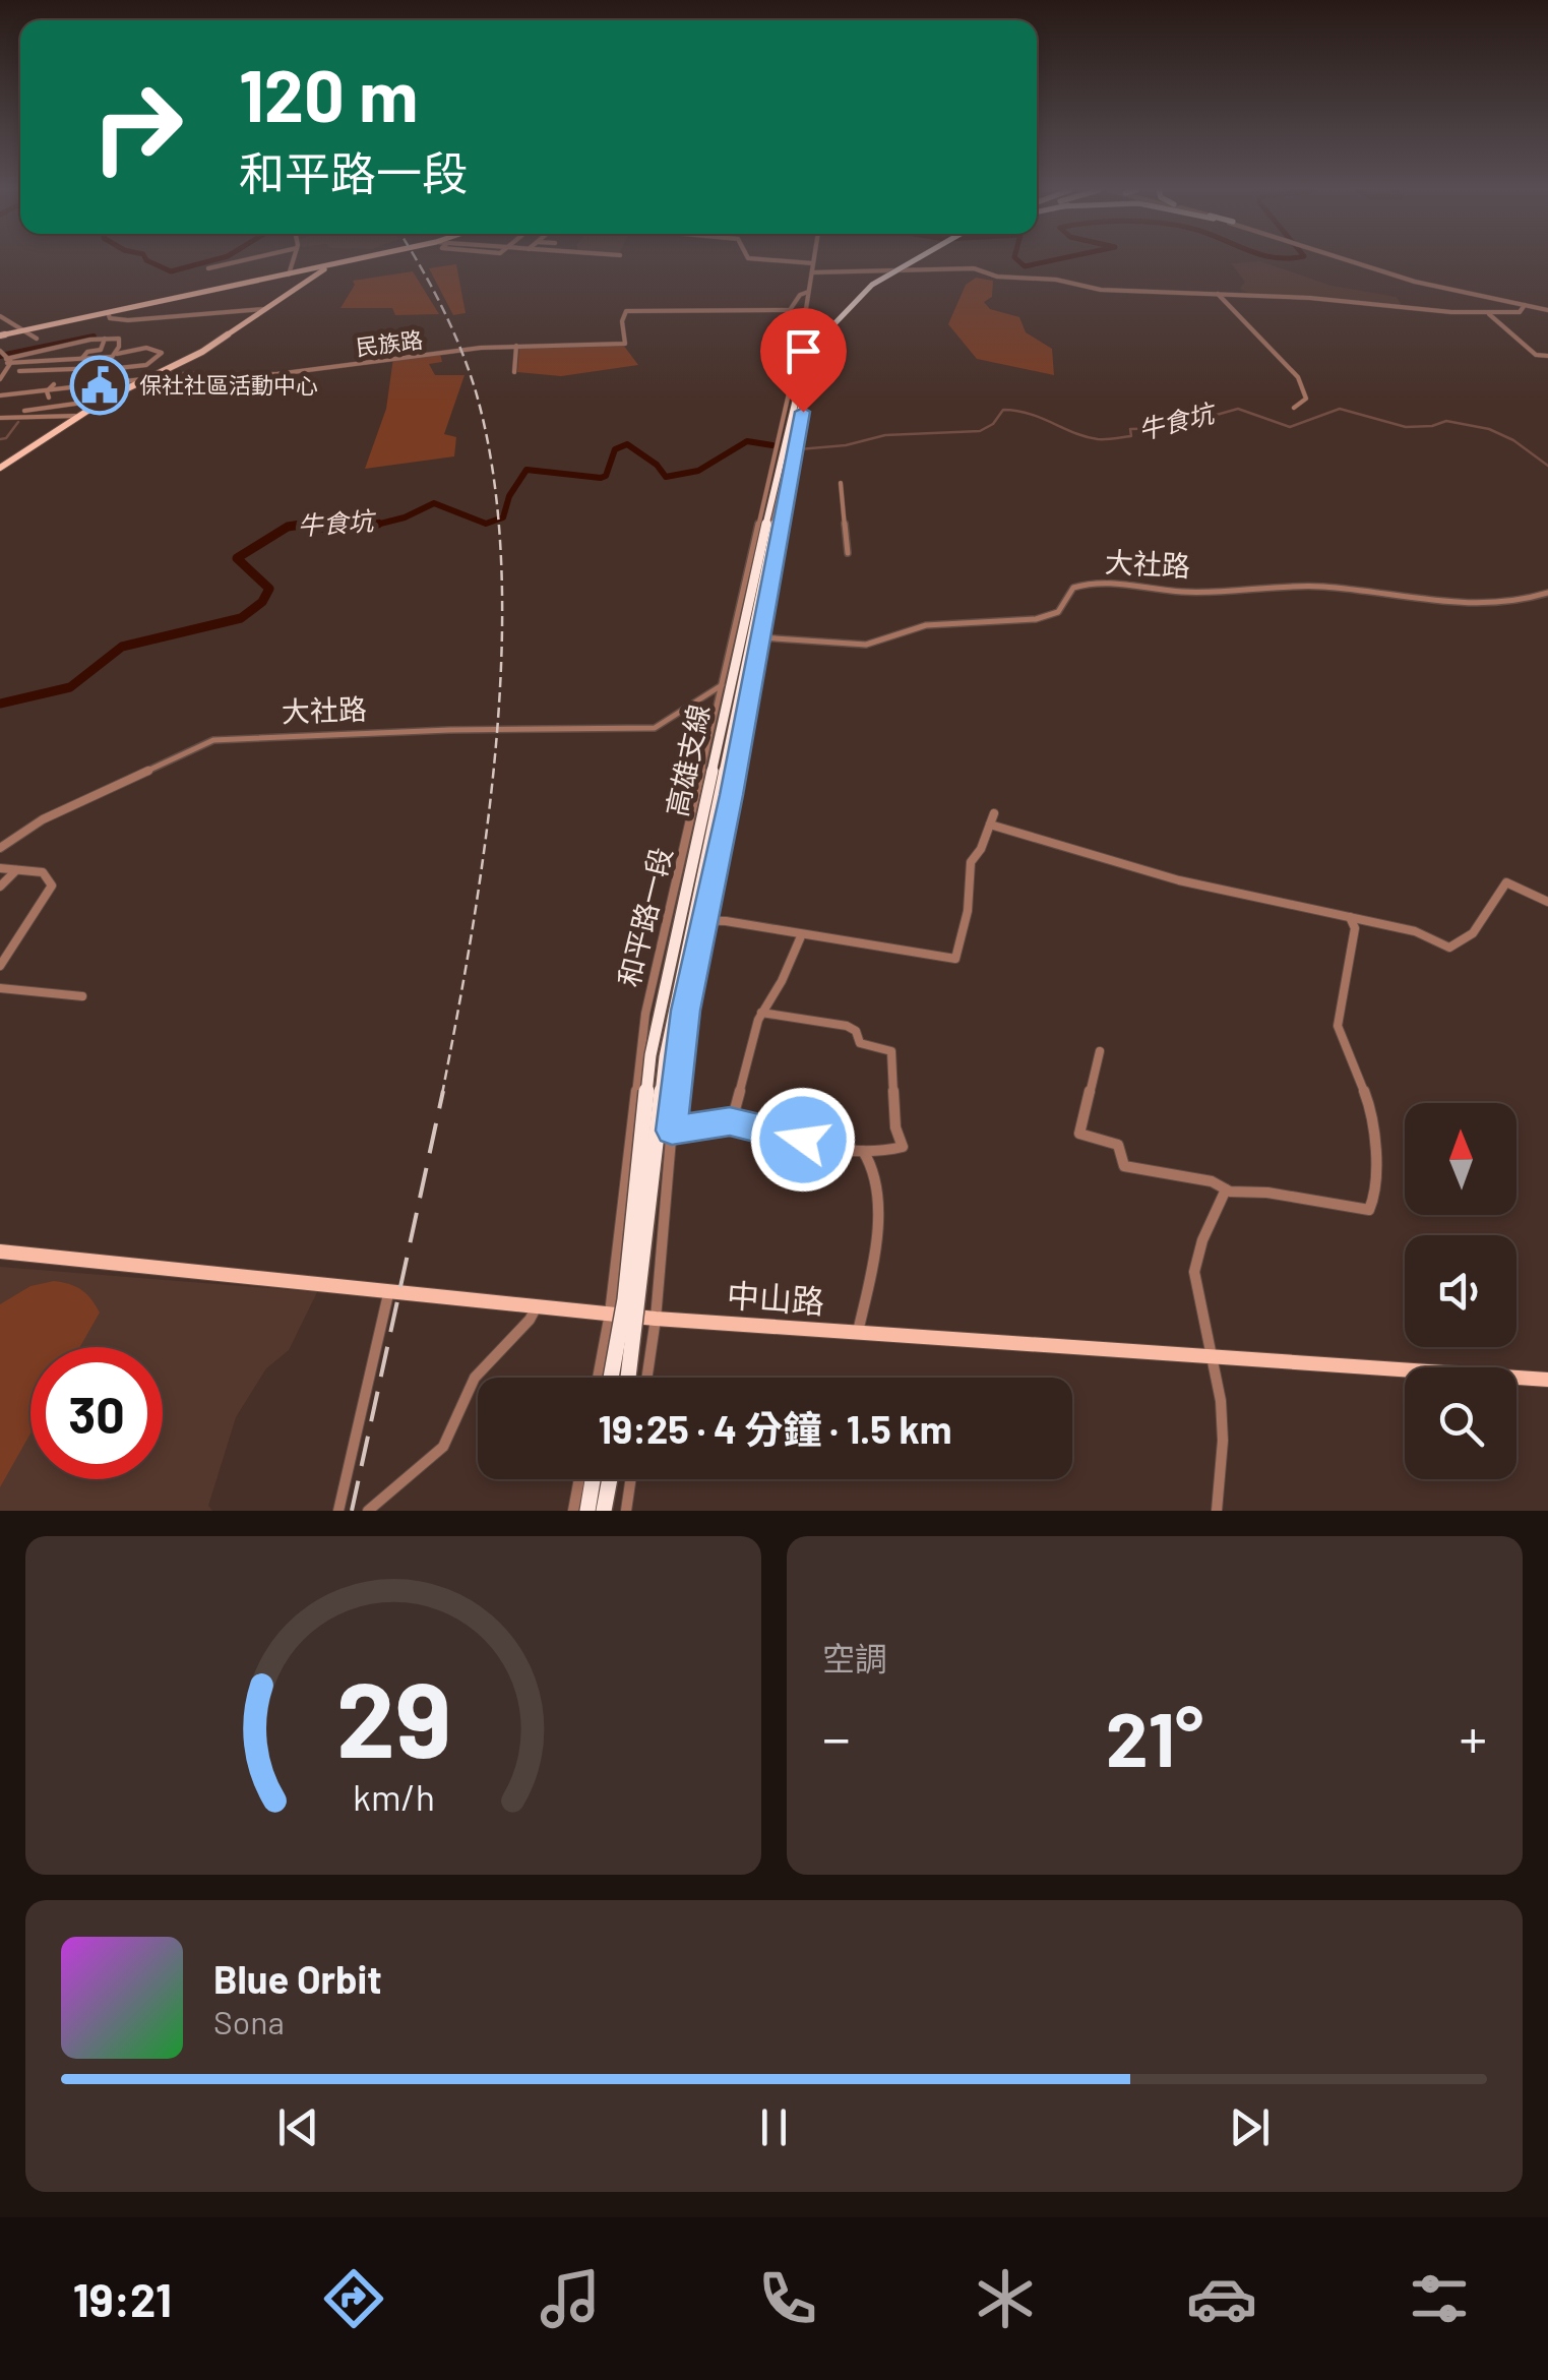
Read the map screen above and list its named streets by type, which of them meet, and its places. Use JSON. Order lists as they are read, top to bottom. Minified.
{"streets":{"highway":["高雄支線"],"main road":["中山路"],"street":["民族路","大社路","和平路一段"]},"crossings":[["民族路","和平路一段"],["大社路","和平路一段"],["和平路一段","中山路"]],"water":["牛食坑"],"places":{"public building":["保社社區活動中心"]},"north":"top","page":{"turn":["120 m","和平路一段"],"limit":"30","trip":"19:25 · 4 分鐘 · 1.5 km","tile":"空調","heat":["−","21°","+"],"song":["Blue Orbit","Sona"],"tabs":"19:21","gauge":["29","km/h"]}}
